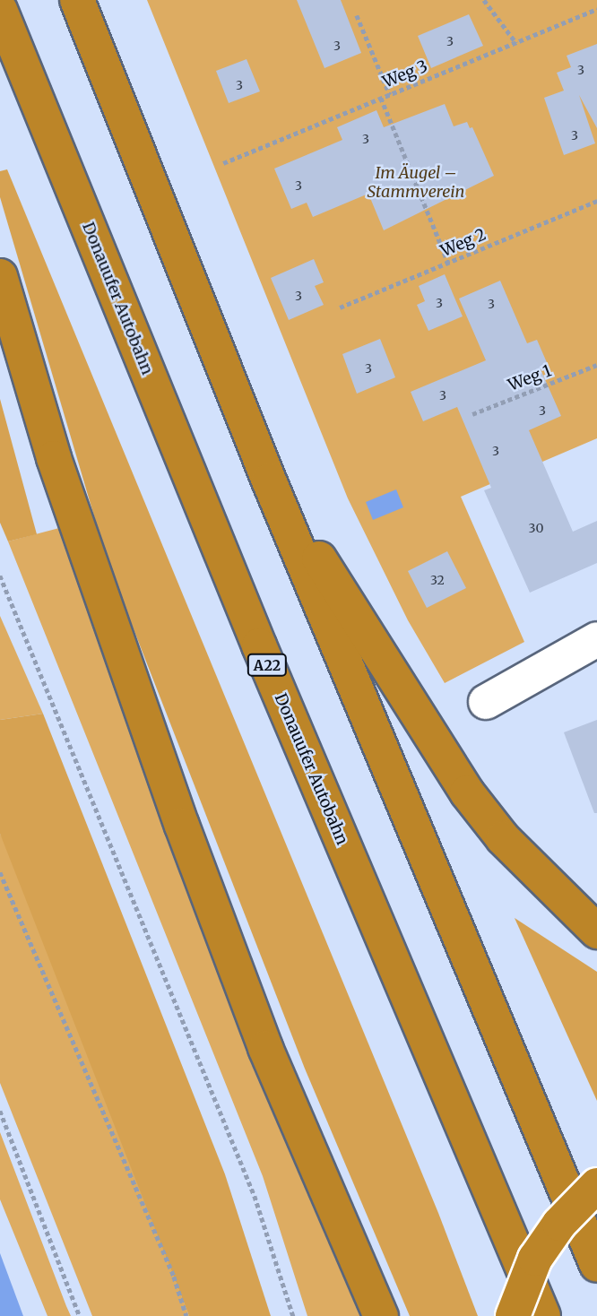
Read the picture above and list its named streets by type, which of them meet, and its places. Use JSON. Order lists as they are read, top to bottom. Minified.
{"streets":{"highway":["Donauufer Autobahn","A22"],"path":["Weg 3","Weg 2","Weg 1"]},"parks":["Im Äugel – Stammverein"],"house_numbers":["3","3","3","3","3","3","3","3","3","3","3","3","3","3","30","32"]}
